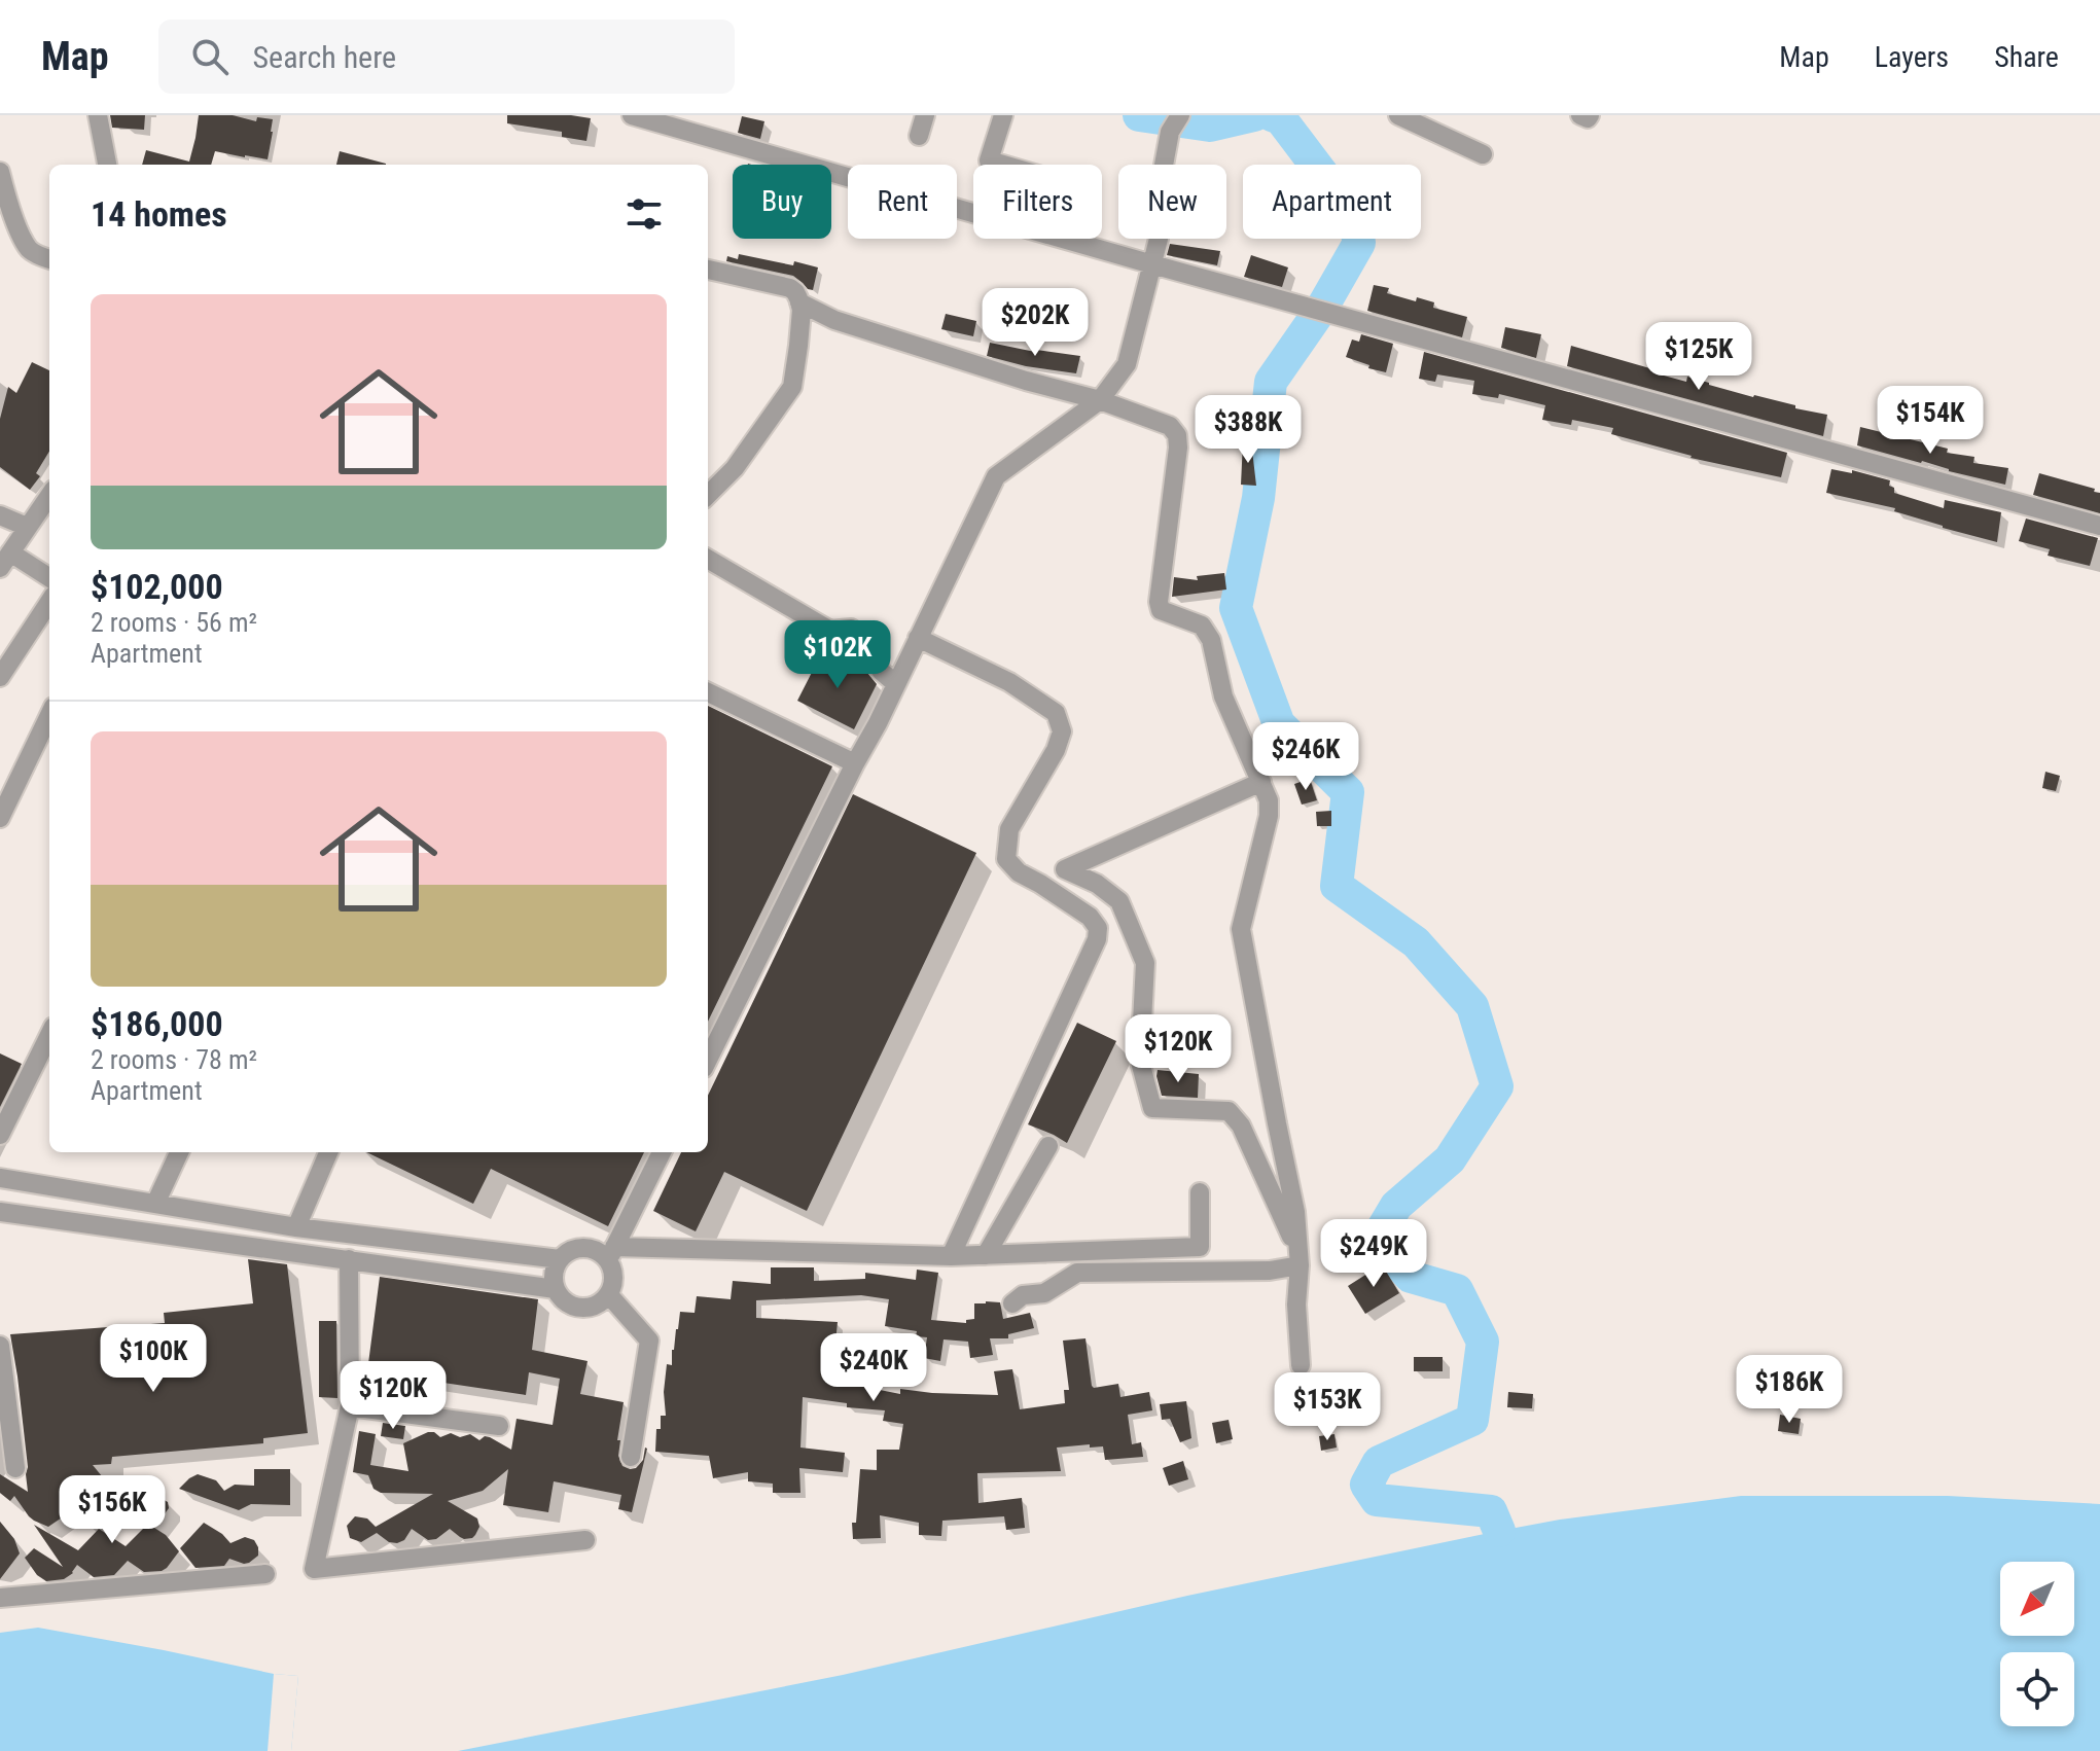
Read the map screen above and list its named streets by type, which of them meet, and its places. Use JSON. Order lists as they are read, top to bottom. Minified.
{"north":"bottom left","page":{"header":"Map","search":"Search here","nav":["Map","Layers","Share"],"chip":["Buy","Rent","Filters","New","Apartment"],"heading":"14 homes","list":[{"name":"$102,000","note":"2 rooms · 56 m² · Apartment"},{"name":"$186,000","note":"2 rooms · 78 m² · Apartment"}],"price":["$202K","$125K","$154K","$388K","$102K","$246K","$120K","$249K","$100K","$240K","$186K","$120K","$153K","$156K"]}}
